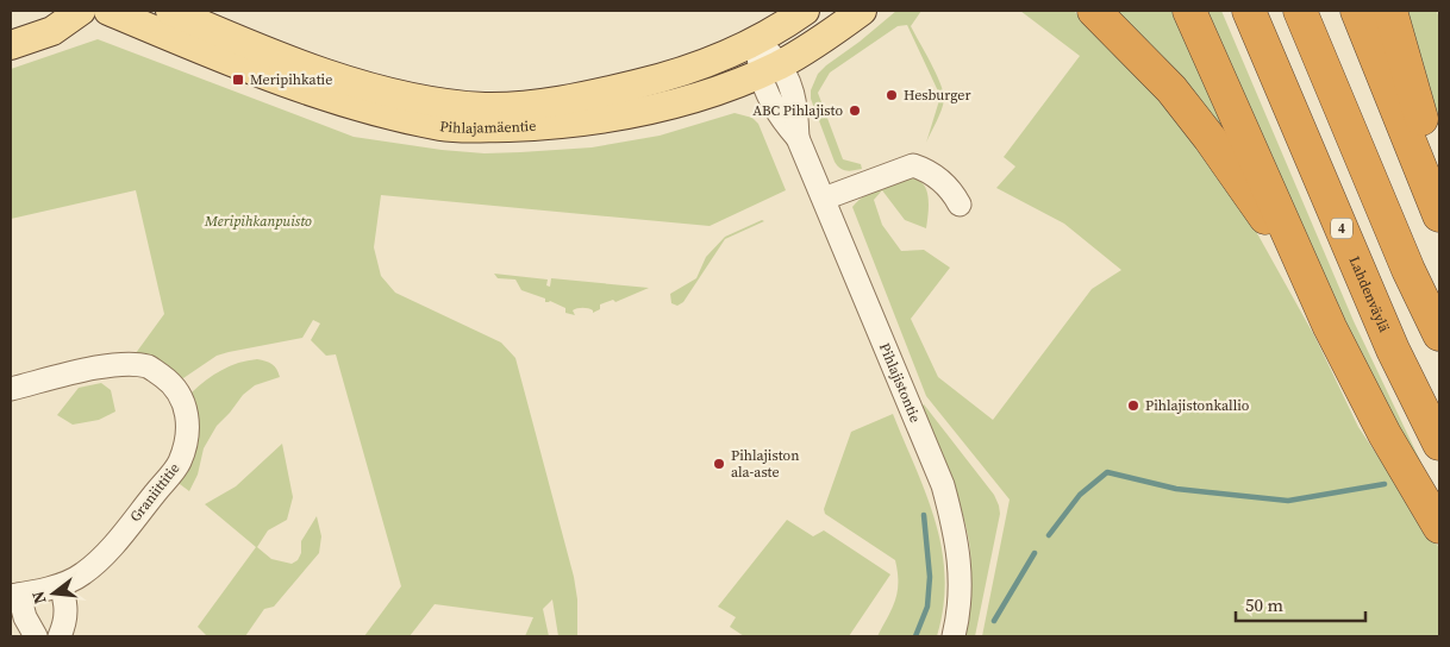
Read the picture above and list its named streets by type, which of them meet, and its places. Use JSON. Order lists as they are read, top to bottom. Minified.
{"streets":{"highway":["4","Lahdenväylä"],"main road":["Pihlajamäentie"],"street":["Pihlajistontie","Graniittitie"]},"crossings":[["Pihlajamäentie","Pihlajistontie"]],"parks":["Meripihkanpuisto"],"places":{"transit":["Meripihkatie"],"other":["Hesburger","ABC Pihlajisto","Pihlajistonkallio","Pihlajiston ala-aste"]},"scale_bar":"50 m","north":"left"}
